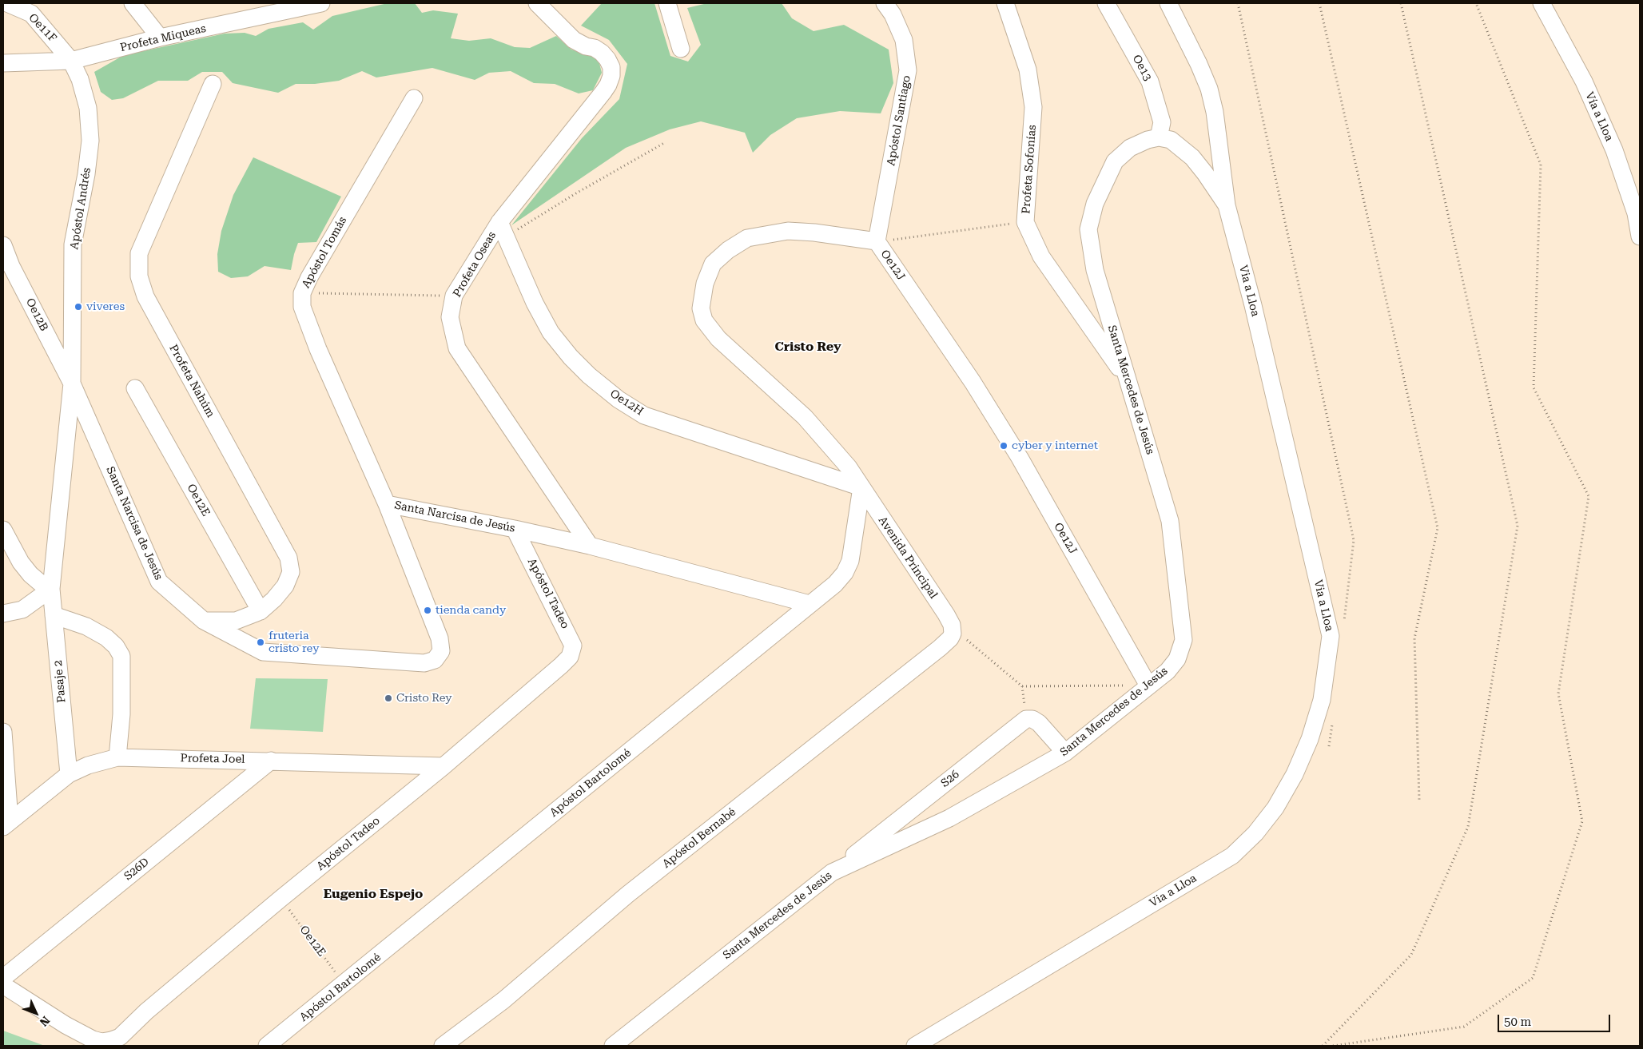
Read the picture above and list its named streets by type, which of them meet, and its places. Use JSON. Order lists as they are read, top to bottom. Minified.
{"streets":{"street":["Oe11F","Profeta Miqueas","Oe13","Vía a Lloa","Apóstol Santiago","Profeta Sofonías","Apóstol Andrés","Apóstol Tomás","Profeta Oseas","Oe12J","Via a Lloa","Oe12B","Profeta Nahúm","Santa Mercedes de Jesús","Oe12H","Oe12E","Santa Narcisa de Jesús","Avenida Principal","Apóstol Tadeo","Pasaje 2","Profeta Joel","S26","Apóstol Bartolomé","Apóstol Bernabé","S26D"]},"crossings":[["Oe11F","Profeta Miqueas"],["Oe11F","Apóstol Andrés"],["Profeta Miqueas","Apóstol Andrés"],["Oe13","Santa Mercedes de Jesús"],["Apóstol Santiago","Oe12J"],["Profeta Sofonías","Santa Mercedes de Jesús"],["Apóstol Andrés","Oe12B"],["Apóstol Andrés","Santa Narcisa de Jesús"],["Apóstol Tomás","Santa Narcisa de Jesús"],["Profeta Oseas","Oe12H"],["Profeta Oseas","Santa Narcisa de Jesús"],["Oe12J","Santa Mercedes de Jesús"],["Oe12J","Oe12H"],["Oe12J","Avenida Principal"],["Oe12J","Apóstol Bartolomé"],["Oe12B","Santa Narcisa de Jesús"],["Profeta Nahúm","Oe12E"],["Profeta Nahúm","Santa Narcisa de Jesús"],["Santa Mercedes de Jesús","S26"],["Oe12H","Avenida Principal"],["Oe12H","Apóstol Bartolomé"],["Oe12E","Apóstol Tadeo"],["Oe12E","Apóstol Bartolomé"],["Santa Narcisa de Jesús","Apóstol Tadeo"],["Santa Narcisa de Jesús","Apóstol Bartolomé"],["Avenida Principal","Apóstol Bartolomé"],["Avenida Principal","Apóstol Bernabé"],["Apóstol Tadeo","Profeta Joel"],["Pasaje 2","Profeta Joel"],["Profeta Joel","S26D"]],"districts":["Cristo Rey","Eugenio Espejo"],"places":["viveres","cyber y internet","tienda candy","fruteria cristo rey","Cristo Rey"],"scale_bar":"50 m","north":"bottom right"}
